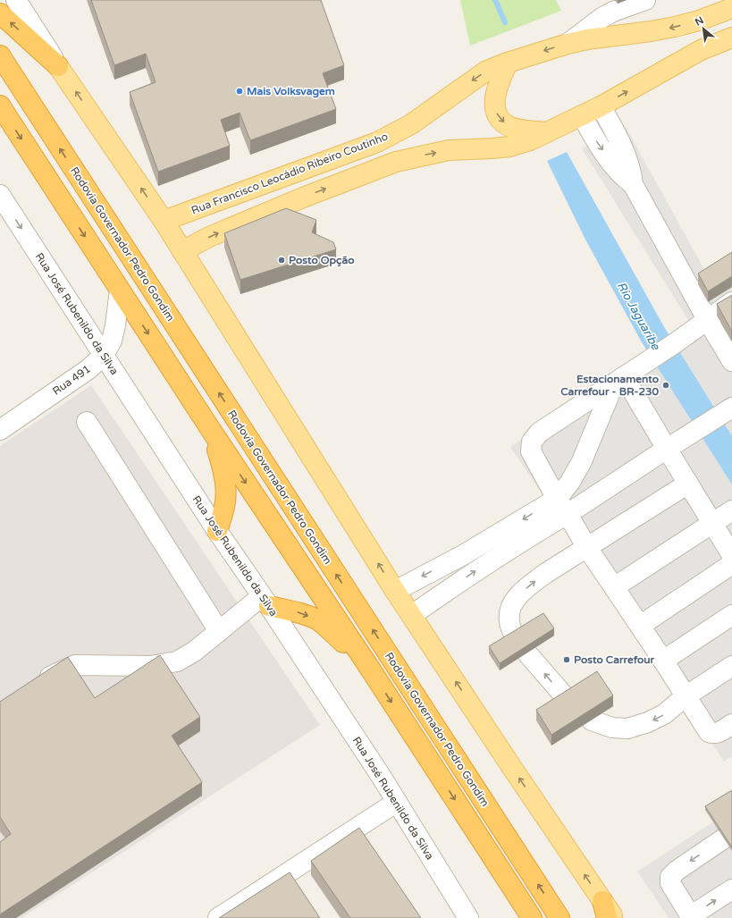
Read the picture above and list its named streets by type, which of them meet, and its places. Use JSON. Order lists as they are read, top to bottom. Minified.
{"streets":{"highway":["Rodovia Governador Pedro Gondim"],"main road":["Rua Francisco Leocádio Ribeiro Coutinho"],"street":["Rua José Rubenildo da Silva","Rua 491"]},"crossings":[["Rua José Rubenildo da Silva","Rua 491"]],"water":["Rio Jaguaribe"],"places":["Mais Volksvagem","Posto Opção","Estacionamento Carrefour - BR-230","Posto Carrefour"],"north":"top left"}
